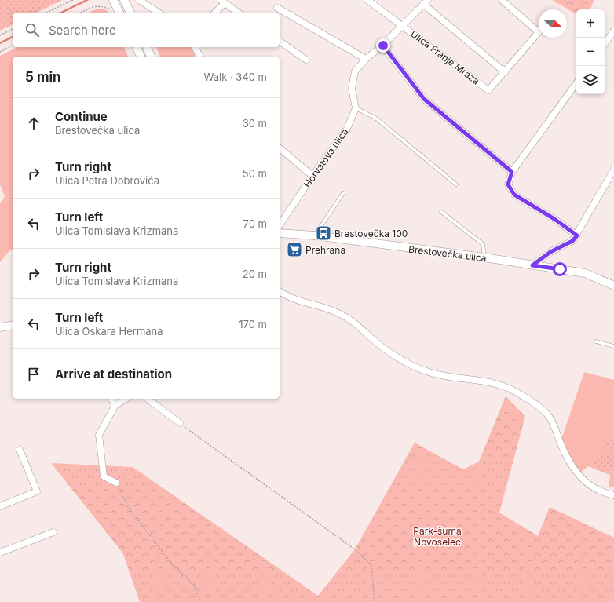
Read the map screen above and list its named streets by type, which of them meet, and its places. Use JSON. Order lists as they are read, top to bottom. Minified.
{"streets":{"street":["Ulica Franje Mraza","Horvatova ulica","Brestovečka ulica"]},"parks":["Park-šuma Novoselec"],"places":{"bus stop":["Brestovečka 100"],"supermarket":["Prehrana"]},"north":"right","page":{"map_buttons":["+","−"],"search":"Search here","heading":["5 min","Walk · 340 m"],"list":[["Continue","Brestovečka ulica","30 m"],["Turn right","Ulica Petra Dobrovića","50 m"],["Turn left","Ulica Tomislava Krizmana","70 m"],["Turn right","Ulica Tomislava Krizmana","20 m"],["Turn left","Ulica Oskara Hermana","170 m"],"Arrive at destination"]}}
